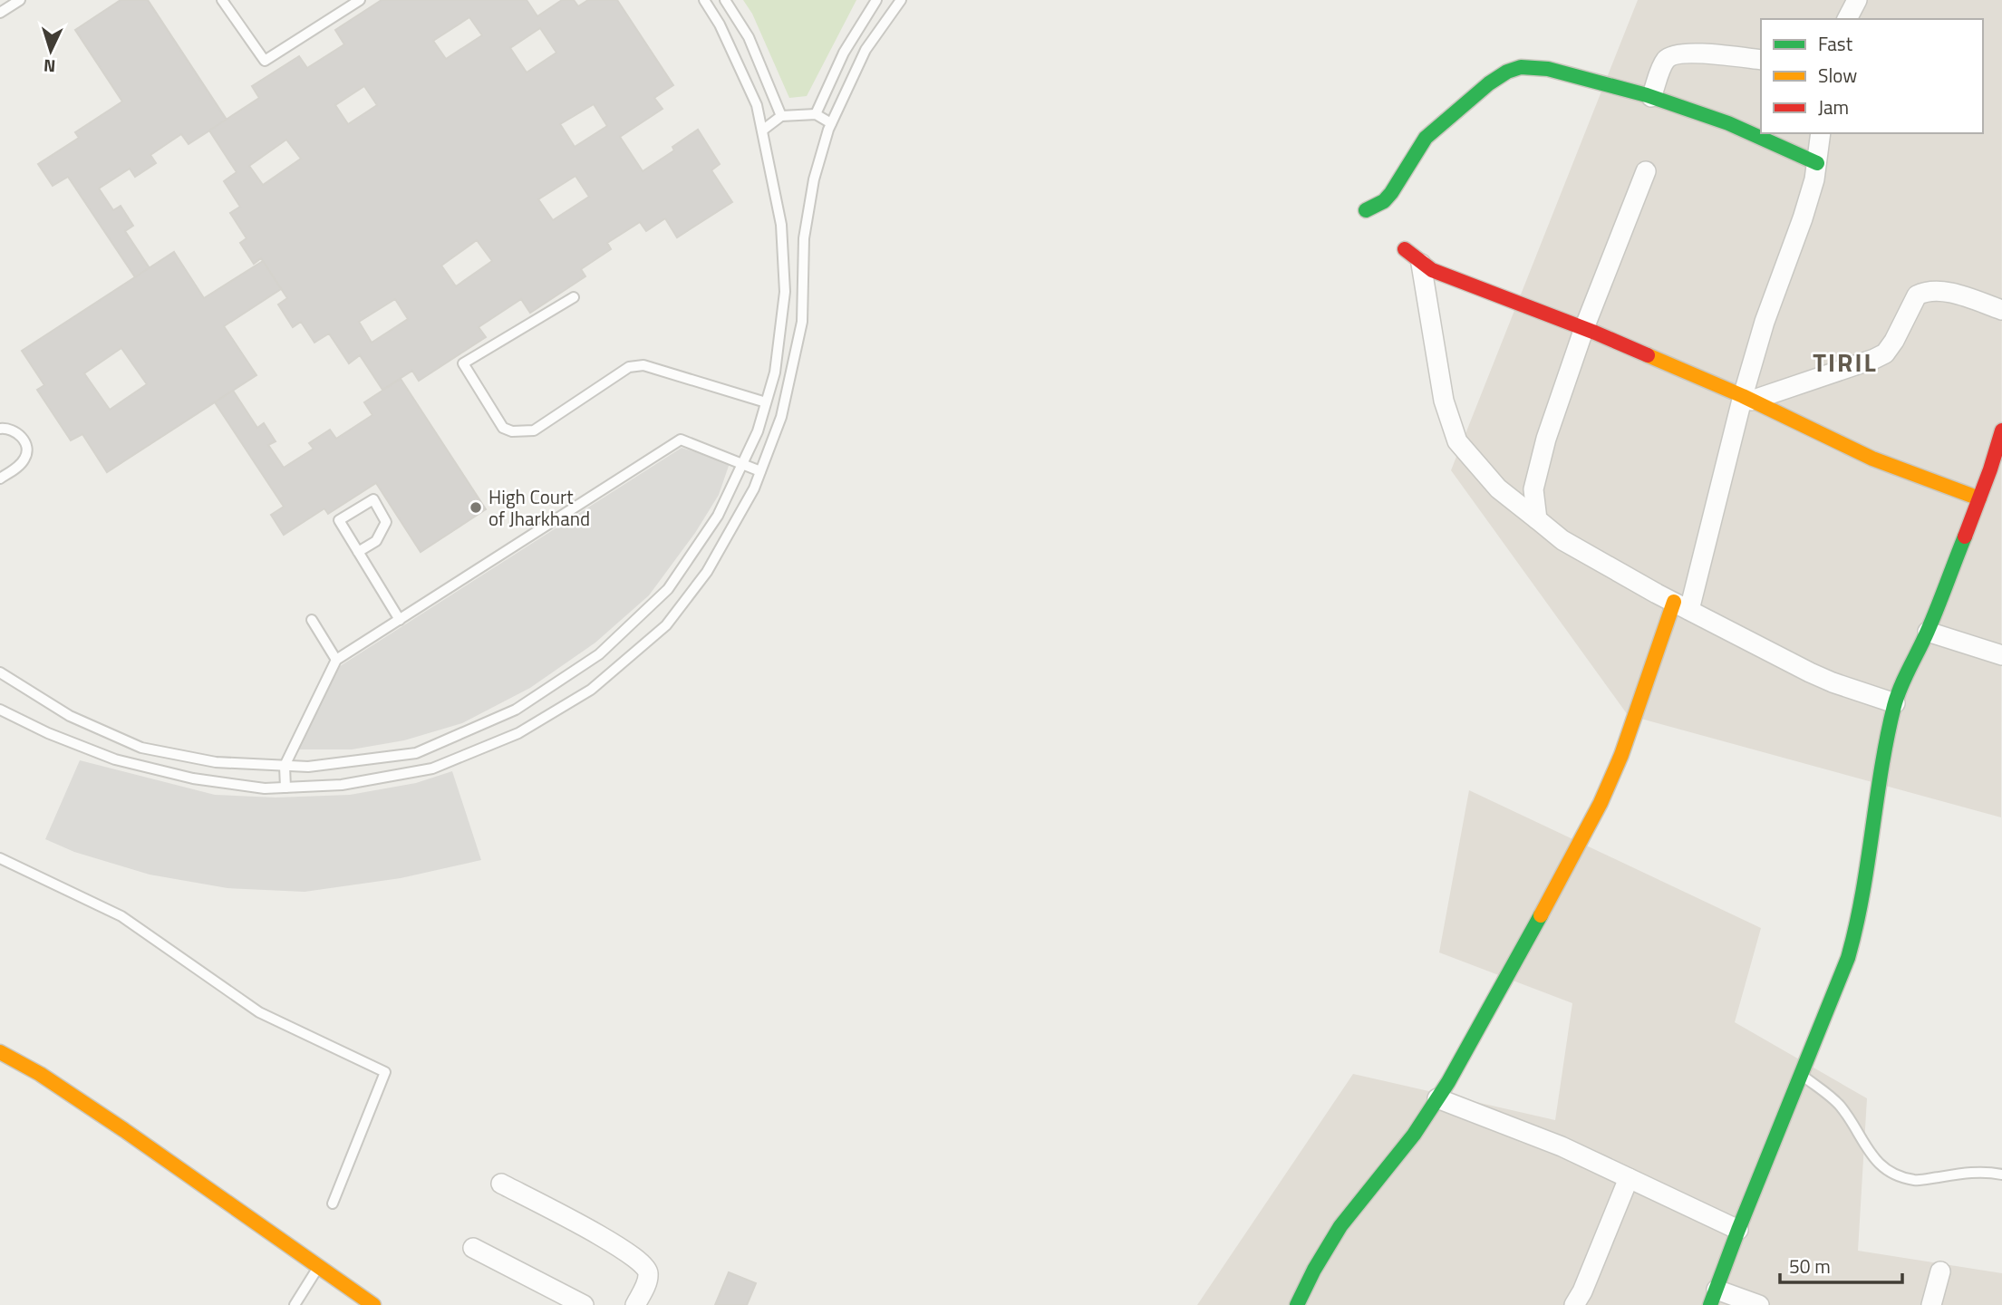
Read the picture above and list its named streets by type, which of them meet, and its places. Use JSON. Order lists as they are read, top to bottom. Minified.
{"districts":["TIRIL"],"places":["High Court of Jharkhand"],"legend":["Fast","Slow","Jam"],"scale_bar":"50 m","north":"bottom"}
